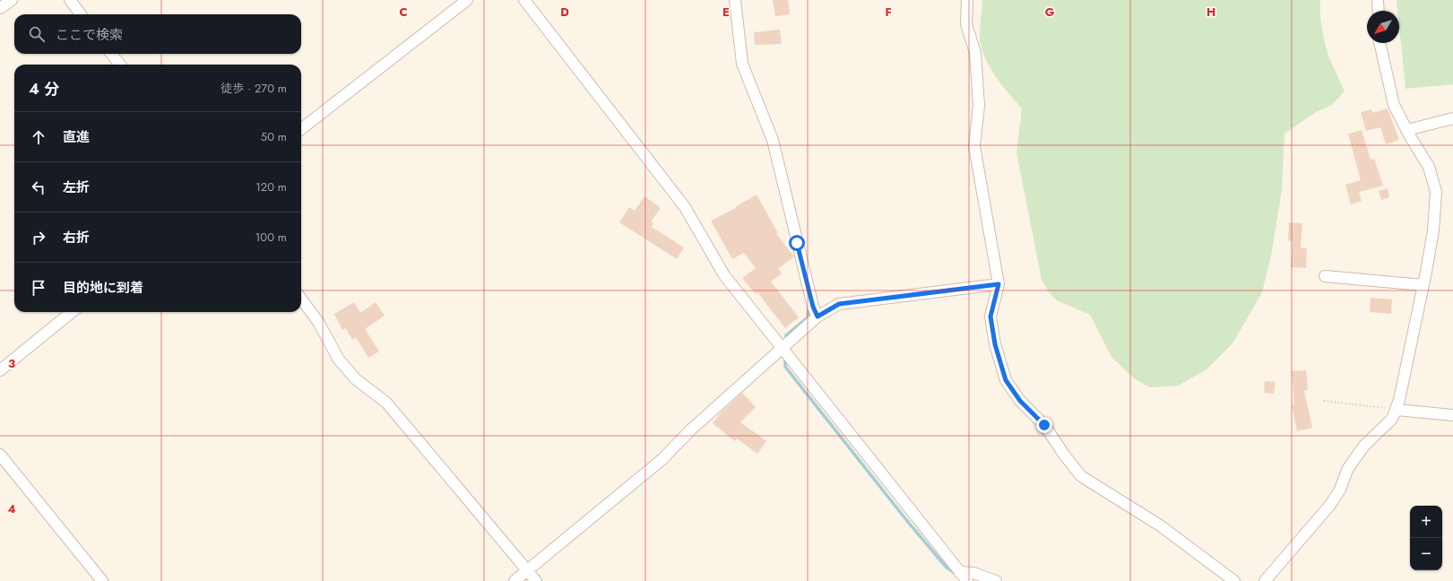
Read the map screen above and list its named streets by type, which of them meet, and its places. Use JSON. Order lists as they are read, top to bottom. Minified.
{"north":"bottom left","page":{"search":"ここで検索","heading":["4 分","徒歩 · 270 m"],"list":[["直進","50 m"],["左折","120 m"],["右折","100 m"],"目的地に到着"],"map_buttons":["+","−"]},"grid":{"columns":["C","D","E","F","G","H"],"rows":["3","4"]}}
